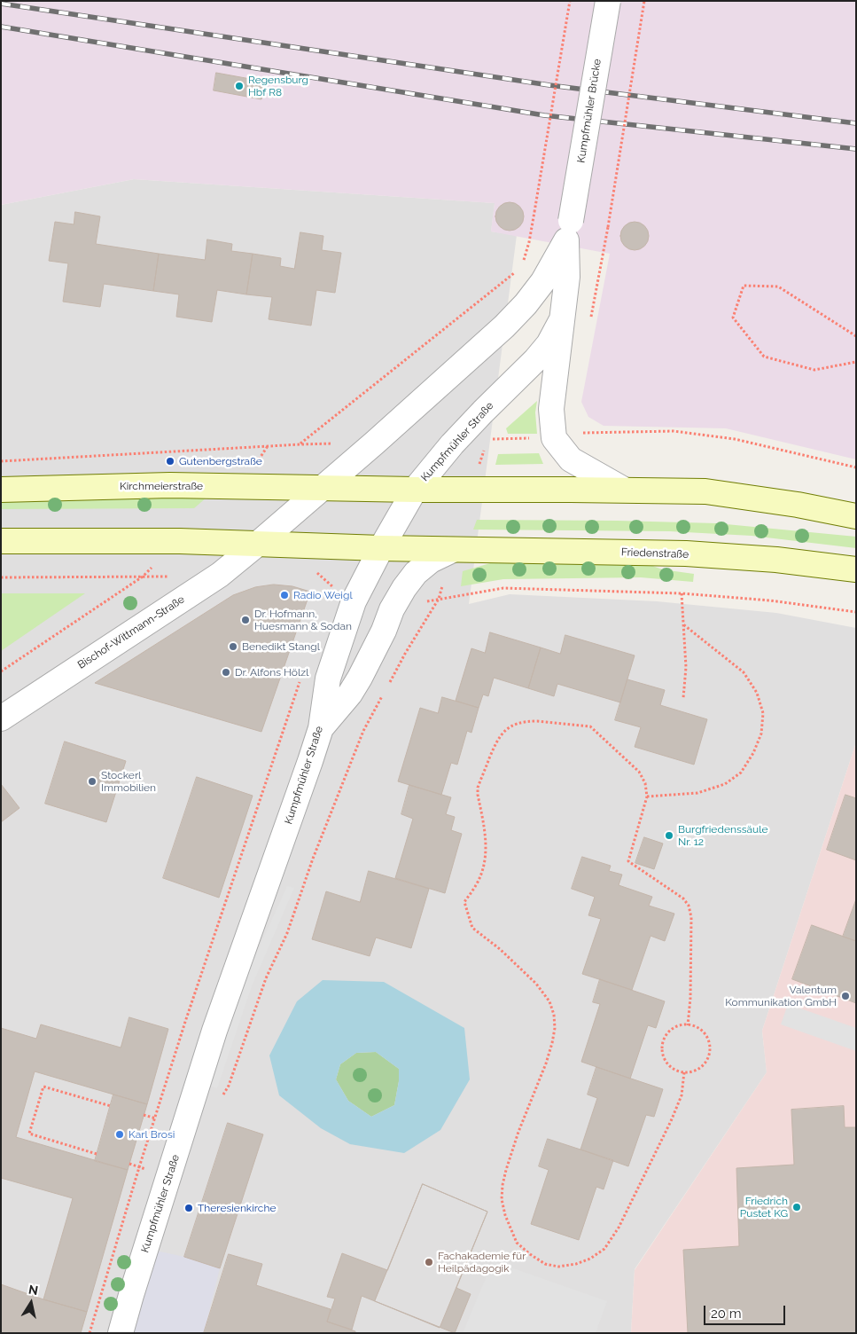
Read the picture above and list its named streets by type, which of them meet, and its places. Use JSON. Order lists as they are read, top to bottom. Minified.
{"streets":{"main road":["Kirchmeierstraße","Friedenstraße"],"street":["Kumpfmühler Brücke","Kumpfmühler Straße","Bischof-Wittmann-Straße"]},"crossings":[["Kumpfmühler Brücke","Kumpfmühler Straße"],["Kumpfmühler Straße","Friedenstraße"],["Friedenstraße","Bischof-Wittmann-Straße"]],"places":["Regensburg Hbf R8","Gutenbergstraße","Radio Weigl","Dr. Hofmann, Huesmann & Sodan","Benedikt Stangl","Dr. Alfons Hölzl","Stockerl Immobilien","Burgfriedenssäule Nr. 12","Valentum Kommunikation GmbH","Karl Brosi","Friedrich Pustet KG","Theresienkirche","Fachakademie für Heilpädagogik"],"scale_bar":"20 m","north":"top"}
